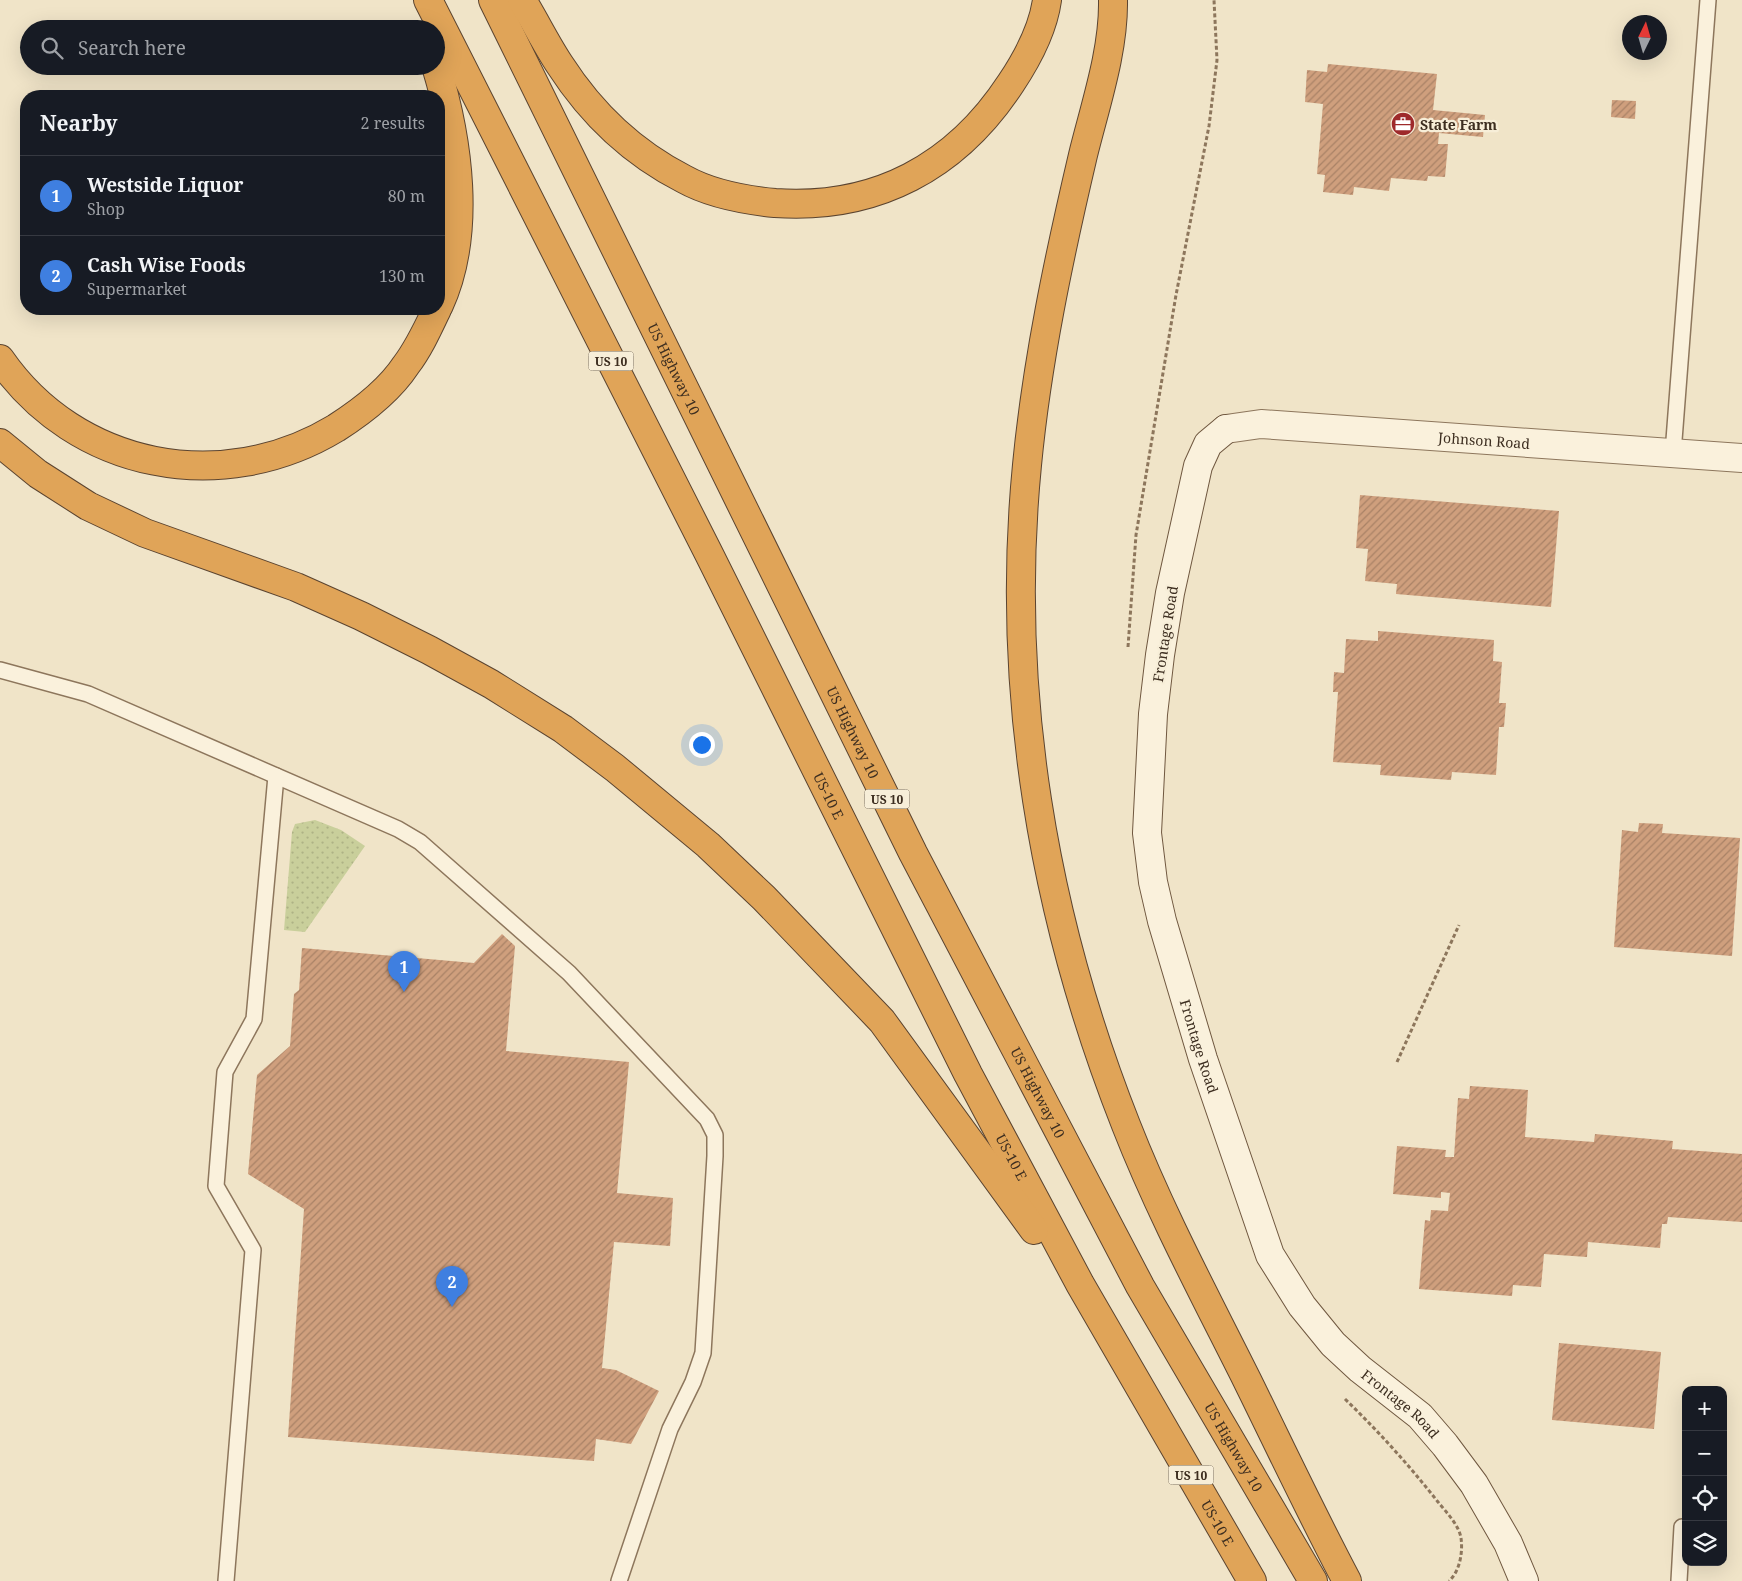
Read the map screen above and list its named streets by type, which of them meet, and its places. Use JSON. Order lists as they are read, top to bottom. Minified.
{"streets":{"highway":["US 10","US Highway 10","US-10 E"],"street":["Johnson Road","Frontage Road"]},"crossings":[["Johnson Road","Frontage Road"]],"places":{"office":["State Farm"]},"north":"top","page":{"search":"Search here","heading":["Nearby","2 results"],"list":[{"mark":"1","name":"Westside Liquor","note":"Shop","value":"80 m"},{"mark":"2","name":"Cash Wise Foods","note":"Supermarket","value":"130 m"}],"pins":["1","2"],"map_buttons":["+","−"]}}
